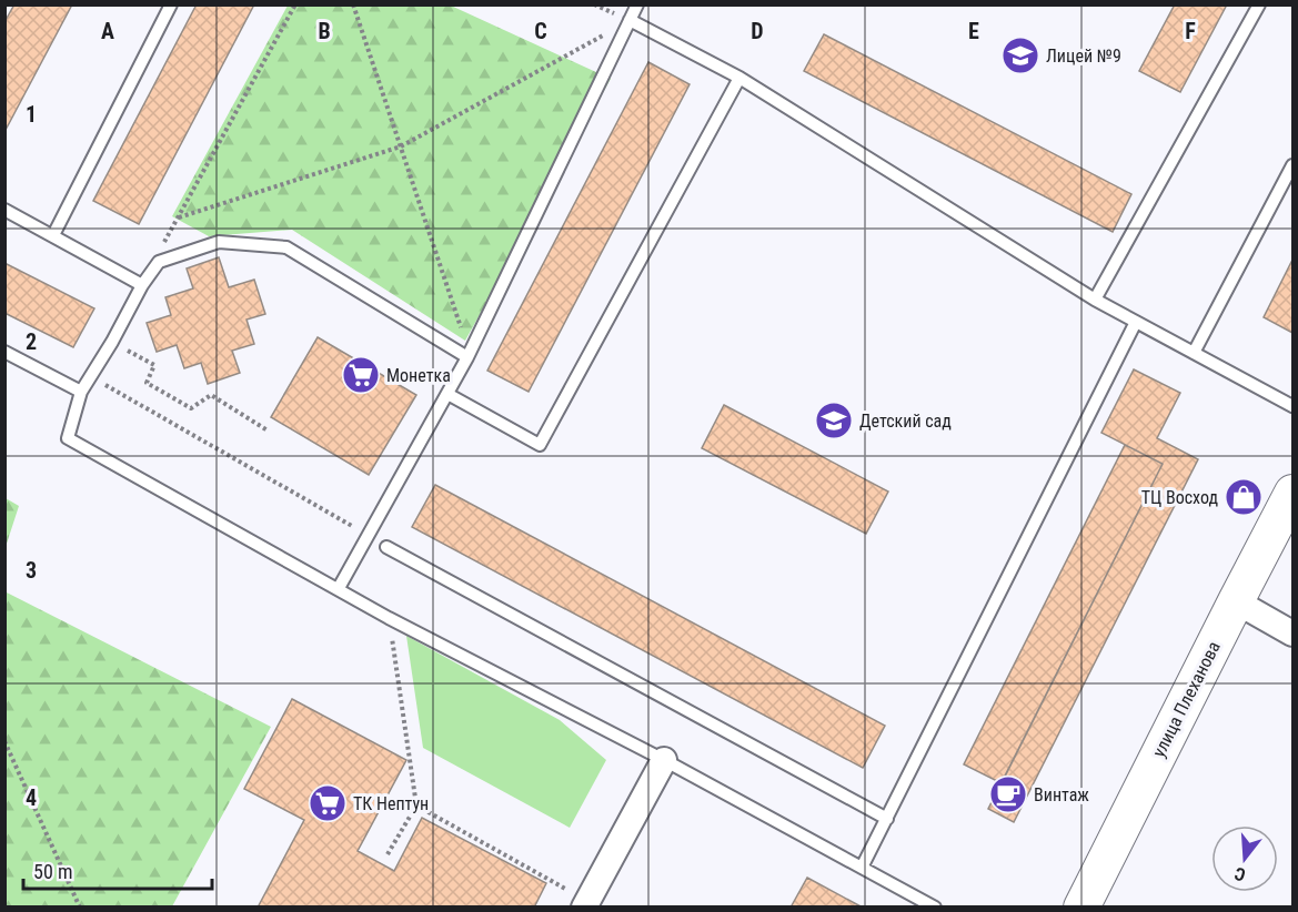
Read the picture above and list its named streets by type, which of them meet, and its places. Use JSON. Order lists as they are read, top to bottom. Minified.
{"streets":{"main road":["улица Плеханова"]},"places":{"school or university":["Лицей №9","Детский сад"],"supermarket":["Монетка","ТК Нептун"],"shop":["ТЦ Восход"],"cafe":["Винтаж"]},"scale_bar":"50 m","north":"bottom","grid":{"columns":["A","B","C","D","E","F"],"rows":["1","2","3","4"]}}
